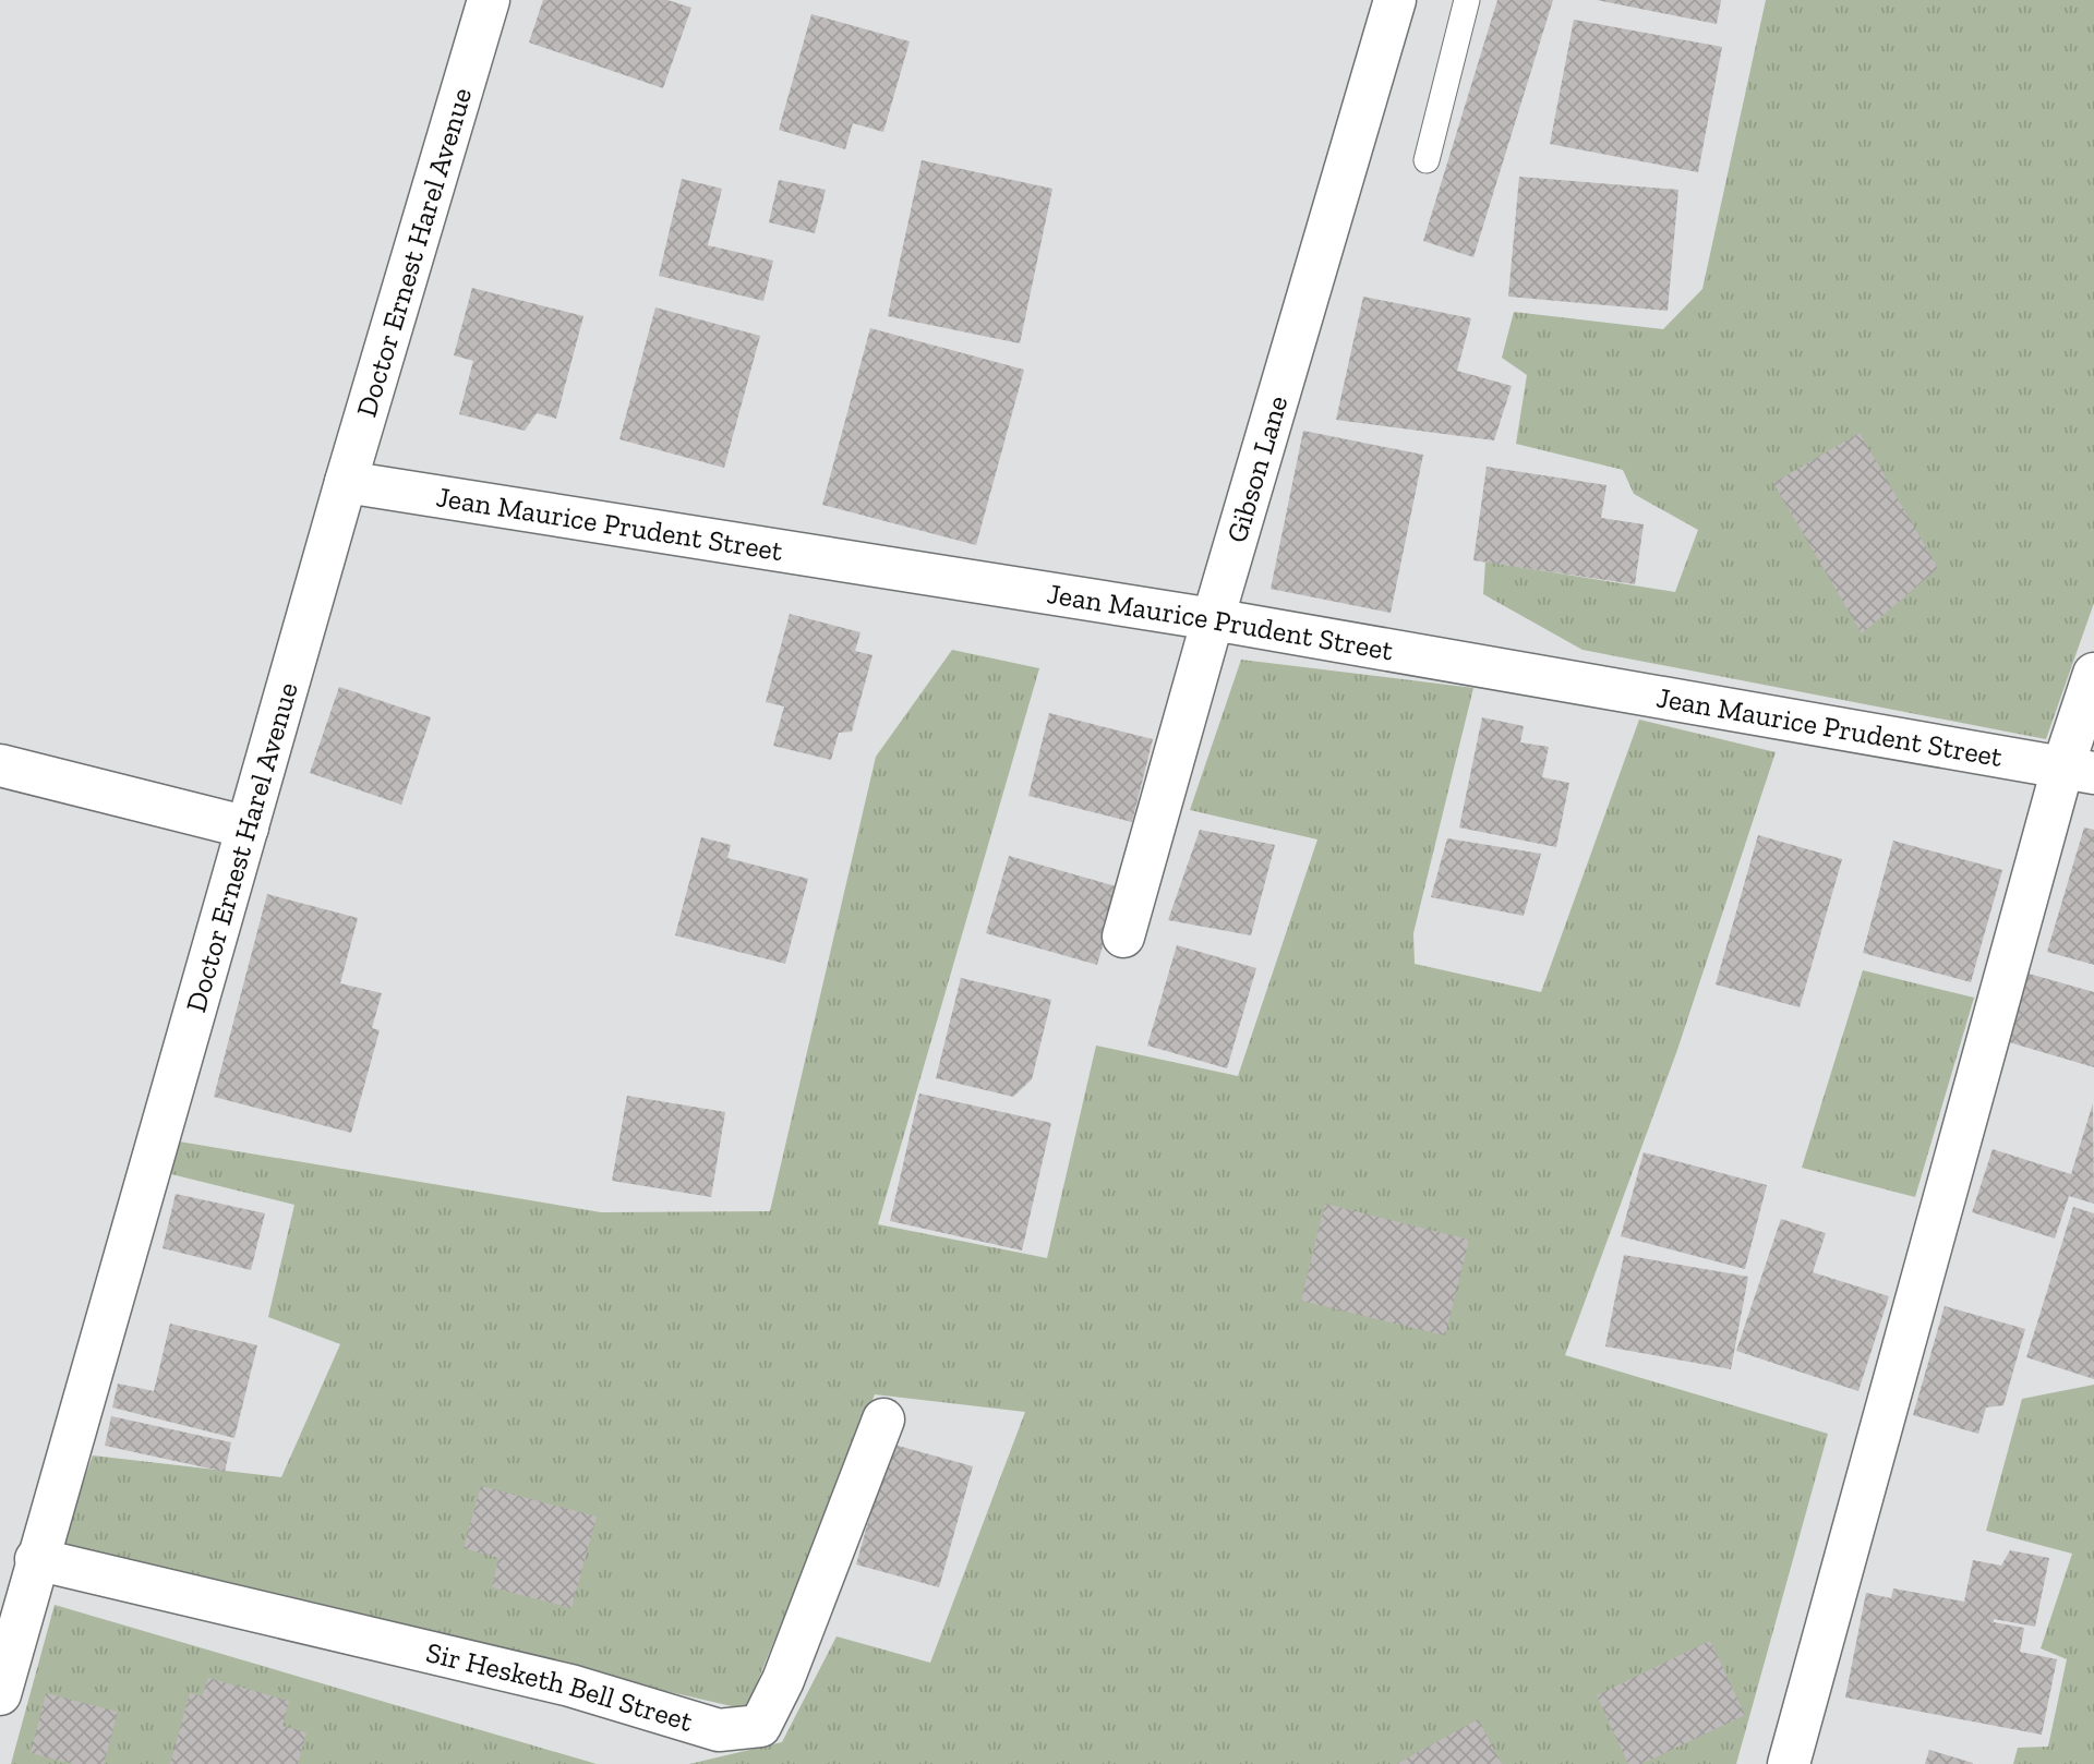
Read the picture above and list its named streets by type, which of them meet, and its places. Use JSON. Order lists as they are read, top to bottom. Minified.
{"streets":{"street":["Doctor Ernest Harel Avenue","Gibson Lane","Jean Maurice Prudent Street","Sir Hesketh Bell Street"]},"crossings":[["Doctor Ernest Harel Avenue","Jean Maurice Prudent Street"],["Doctor Ernest Harel Avenue","Sir Hesketh Bell Street"],["Gibson Lane","Jean Maurice Prudent Street"]]}
